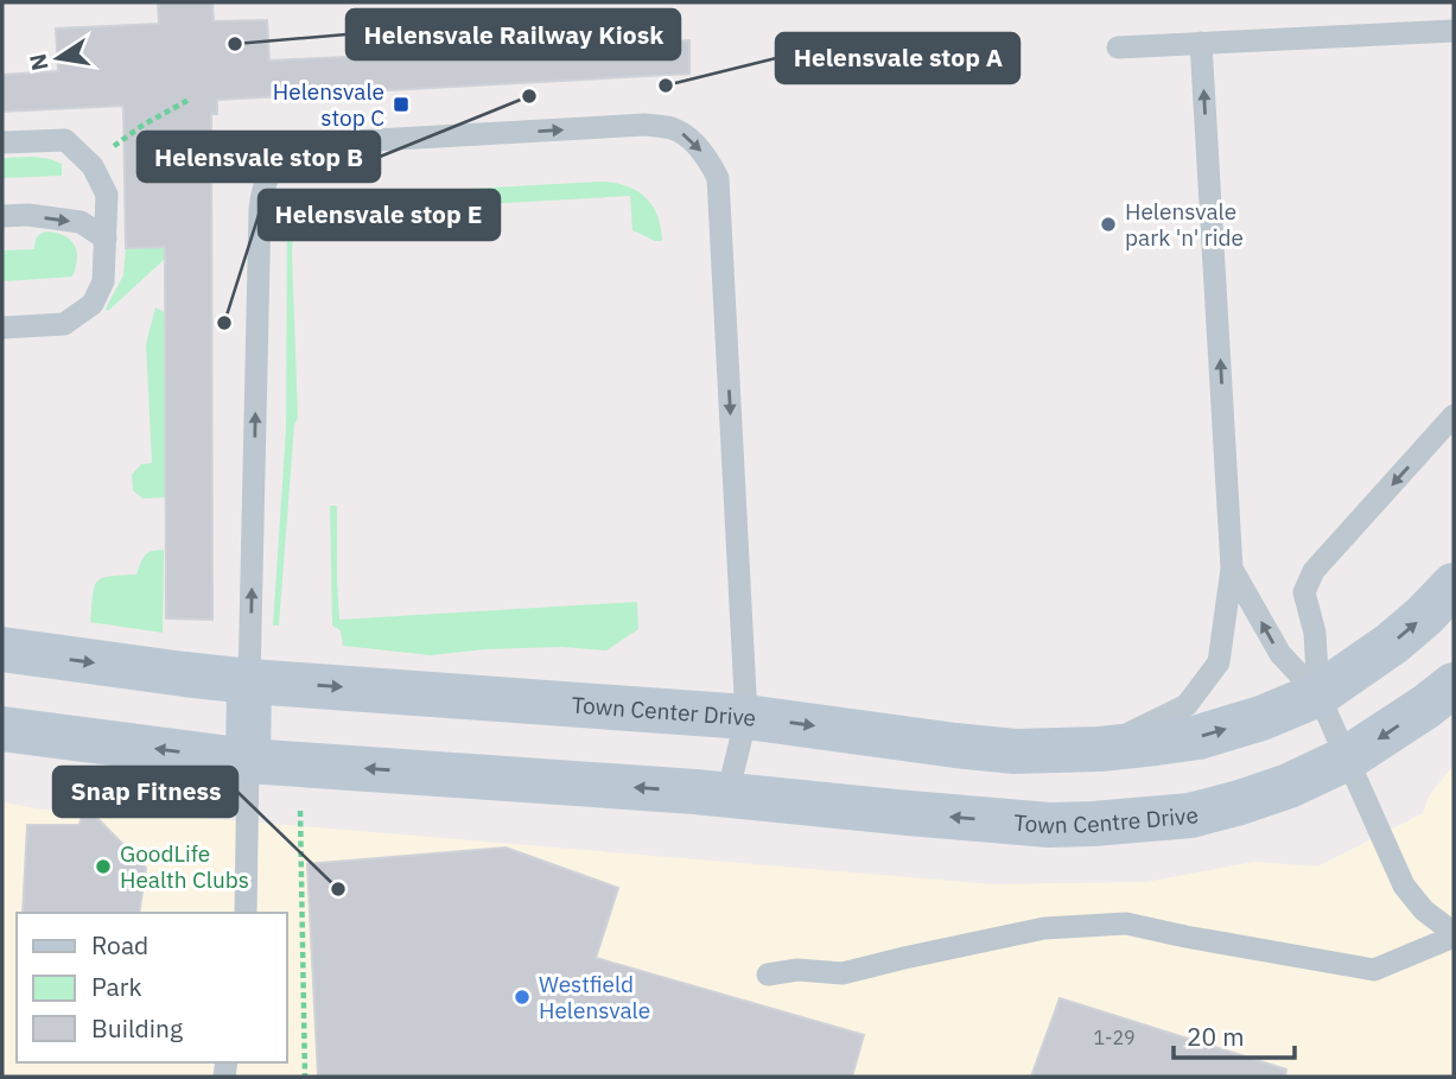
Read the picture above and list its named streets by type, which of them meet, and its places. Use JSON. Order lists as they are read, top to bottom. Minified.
{"streets":{"street":["Town Center Drive","Town Centre Drive"]},"one_way":["Town Centre Drive"],"places":{"other":["Helensvale Railway Kiosk","Helensvale stop A","Helensvale stop B","Helensvale park 'n' ride","Helensvale stop E","GoodLife Health Clubs","Snap Fitness","Westfield Helensvale"],"transit":["Helensvale stop C"]},"house_numbers":["1-29"],"legend":["Road","Park","Building"],"scale_bar":"20 m","north":"left"}
